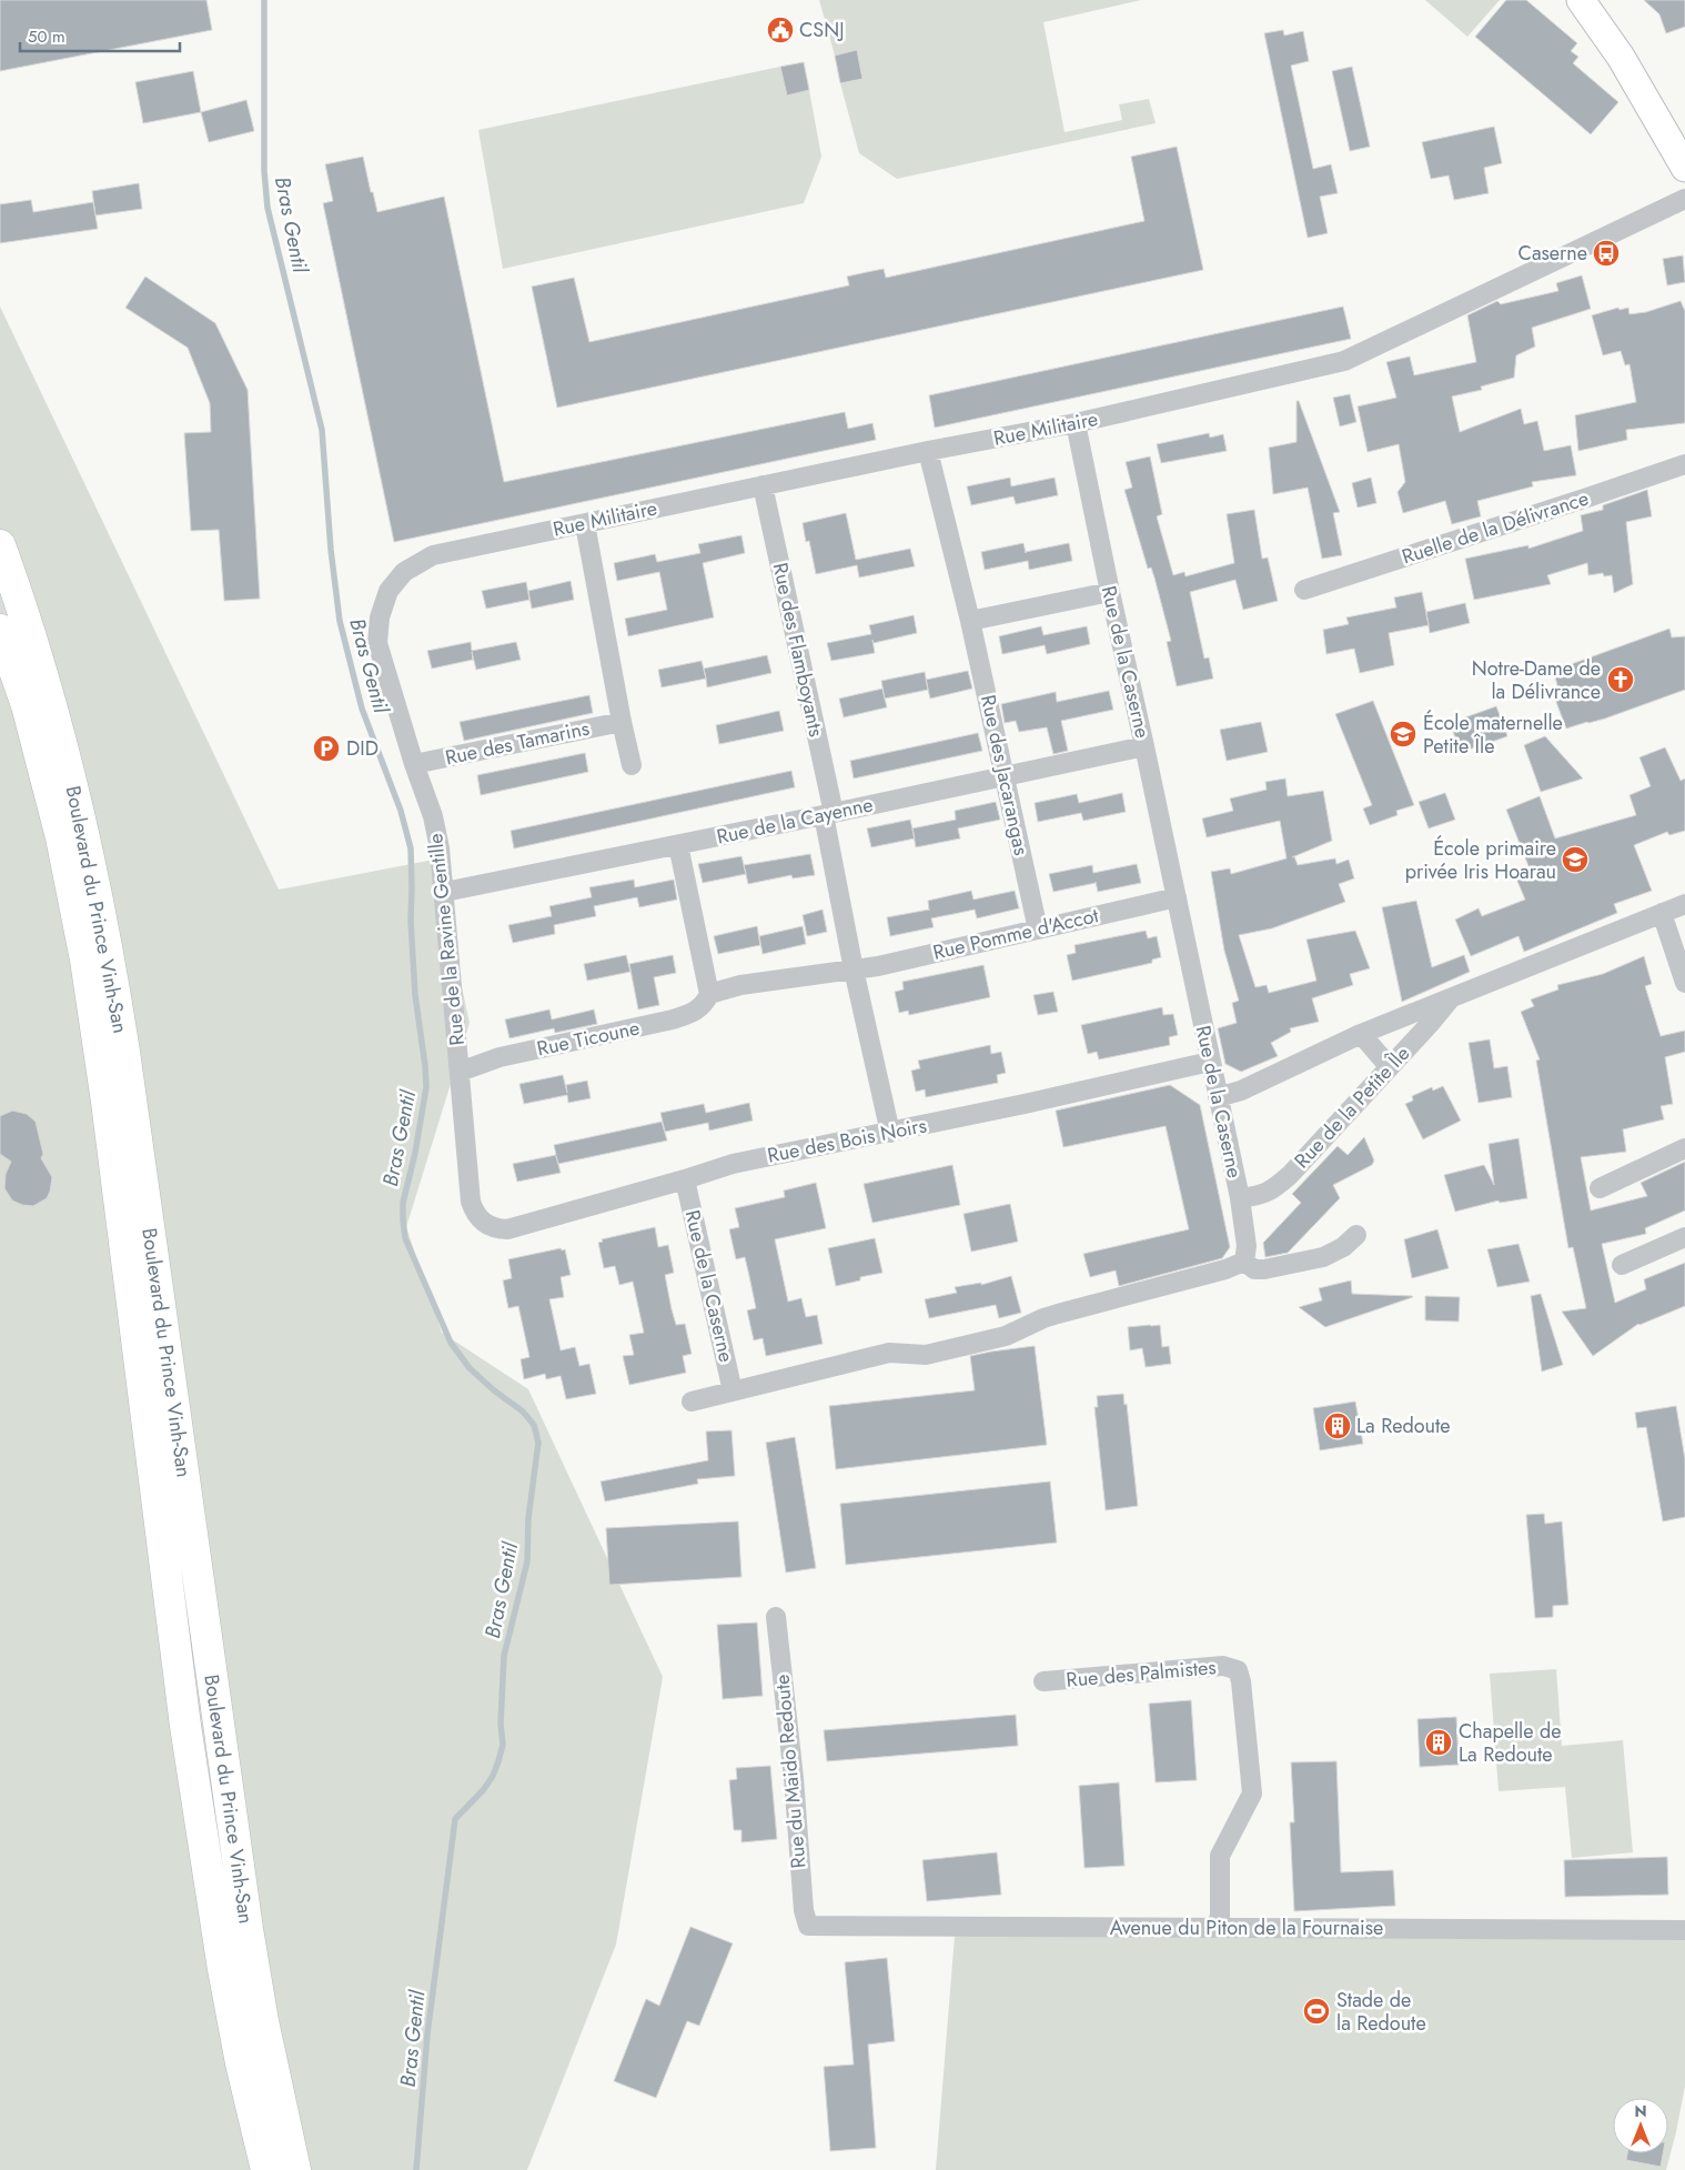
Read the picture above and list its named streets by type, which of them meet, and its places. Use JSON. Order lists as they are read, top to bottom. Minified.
{"streets":{"main road":["Boulevard du Prince Vinh-San"],"street":["Rue Militaire","Ruelle de la Délivrance","Rue des Flamboyants","Rue de la Caserne","Rue des Tamarins","Rue des Jacarangas","Rue de la Cayenne","Rue Pomme d'Accot","Rue de la Ravine Gentille","Rue Ticoune","Rue de la Petite Île","Rue des Bois Noirs","Rue des Palmistes","Rue du Maido Redoute","Avenue du Piton de la Fournaise"]},"crossings":[["Rue Militaire","Rue des Flamboyants"],["Rue Militaire","Rue de la Caserne"],["Rue Militaire","Rue des Jacarangas"],["Rue Militaire","Rue de la Ravine Gentille"],["Rue des Flamboyants","Rue de la Cayenne"],["Rue des Flamboyants","Rue Pomme d'Accot"],["Rue des Flamboyants","Rue des Bois Noirs"],["Rue de la Caserne","Rue de la Cayenne"],["Rue de la Caserne","Rue Pomme d'Accot"],["Rue de la Caserne","Rue de la Petite Île"],["Rue de la Caserne","Rue des Bois Noirs"],["Rue des Tamarins","Rue de la Ravine Gentille"],["Rue des Jacarangas","Rue de la Cayenne"],["Rue des Jacarangas","Rue Pomme d'Accot"],["Rue de la Cayenne","Rue de la Ravine Gentille"],["Rue de la Ravine Gentille","Rue Ticoune"],["Rue de la Ravine Gentille","Rue des Bois Noirs"],["Rue des Palmistes","Avenue du Piton de la Fournaise"],["Rue du Maido Redoute","Avenue du Piton de la Fournaise"]],"water":["Bras Gentil"],"places":{"public building":["CSNJ"],"bus stop":["Caserne"],"church":["Notre-Dame de la Délivrance"],"school or university":["École maternelle Petite Île","École primaire privée Iris Hoarau"],"parking":["DID"],"building":["La Redoute","Chapelle de La Redoute"],"sports":["Stade de la Redoute"]},"scale_bar":"50 m","north":"top"}
